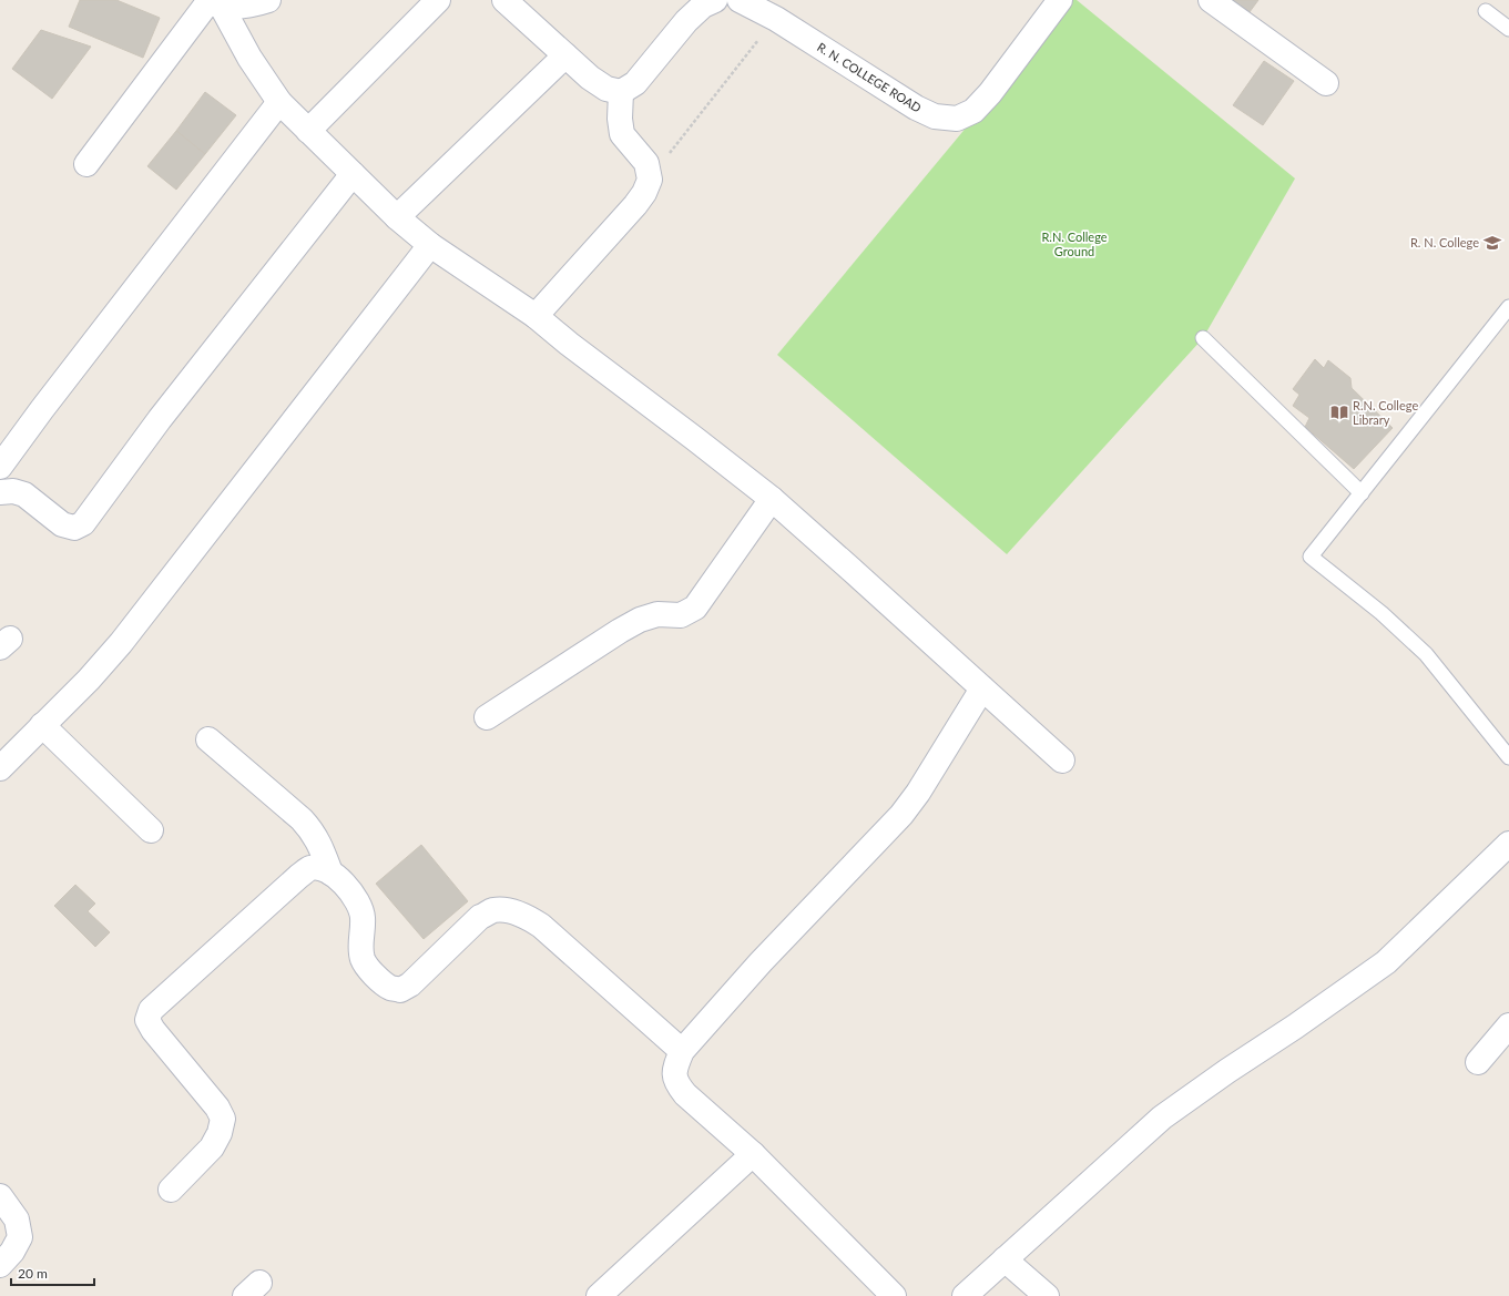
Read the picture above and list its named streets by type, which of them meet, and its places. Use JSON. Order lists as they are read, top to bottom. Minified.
{"streets":{"street":["R. N. COLLEGE ROAD"]},"parks":["R.N. College Ground"],"places":{"school or university":["R. N. College"],"library":["R.N. College Library"]},"scale_bar":"20 m"}
